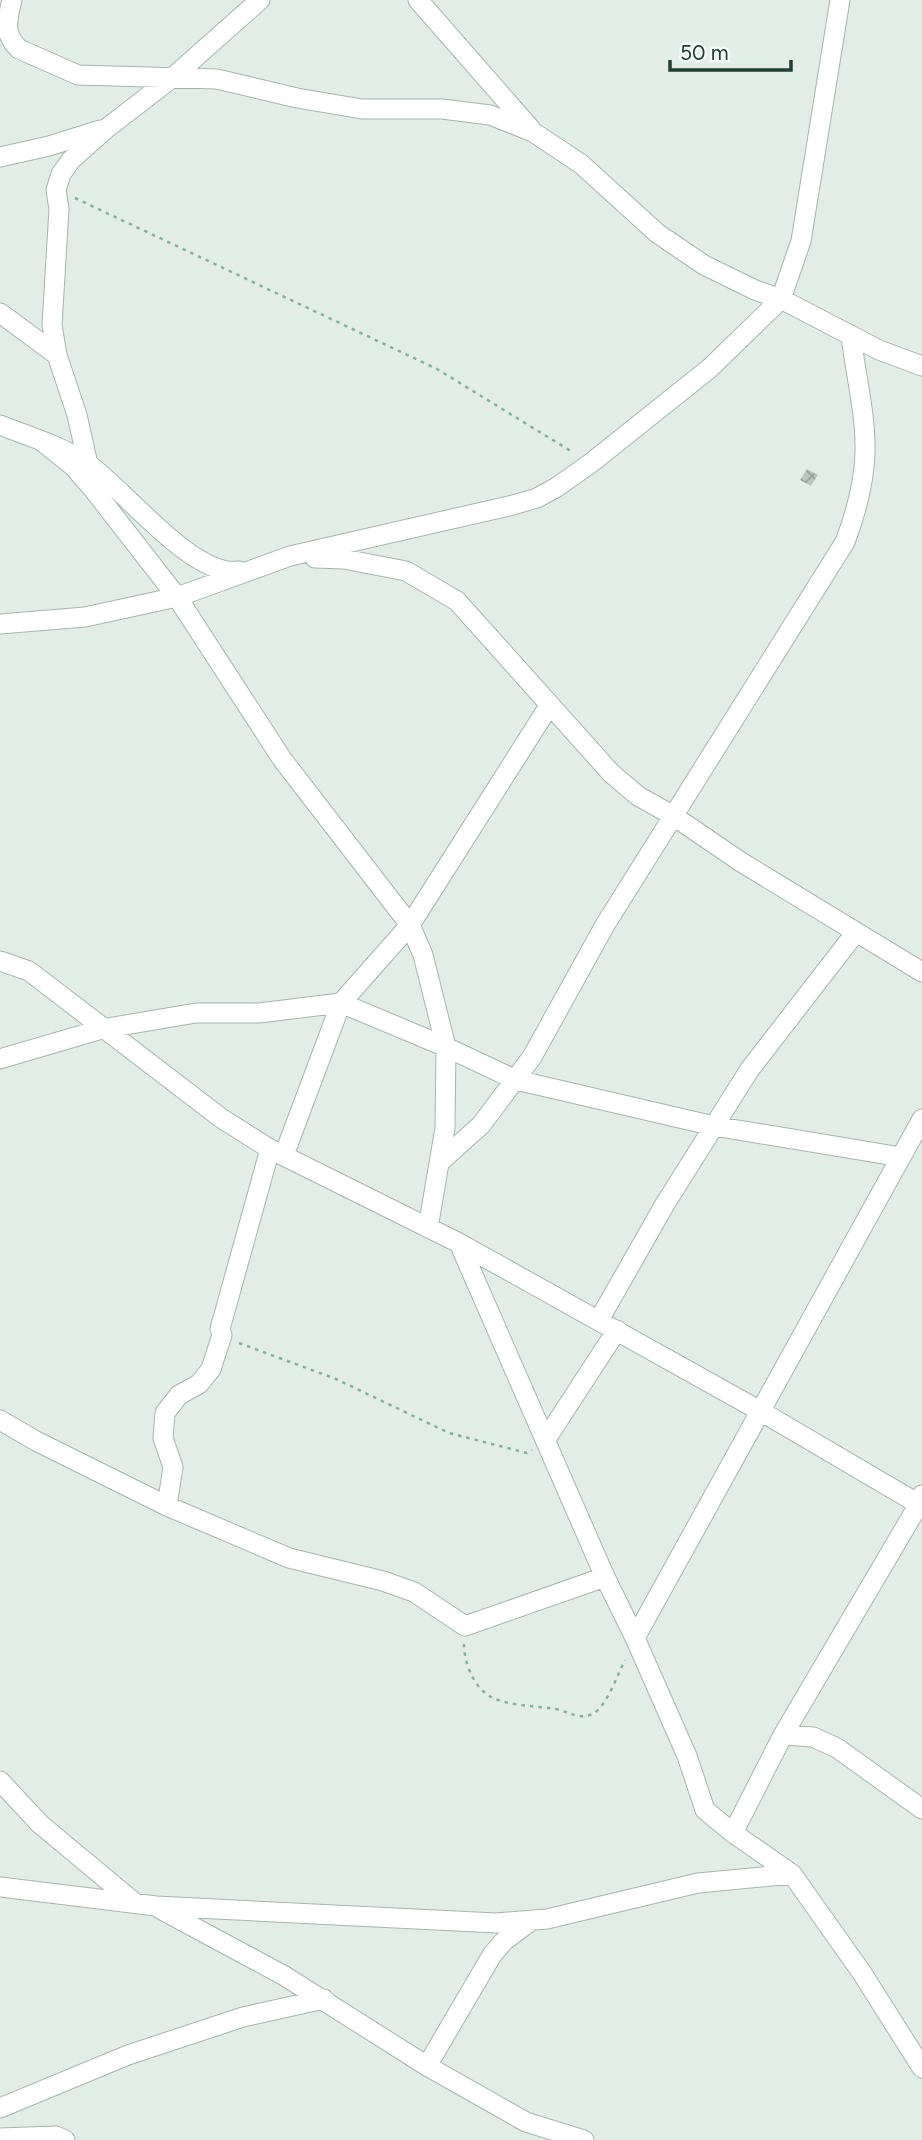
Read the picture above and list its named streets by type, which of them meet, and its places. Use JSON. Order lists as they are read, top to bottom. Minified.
{"scale_bar":"50 m"}
